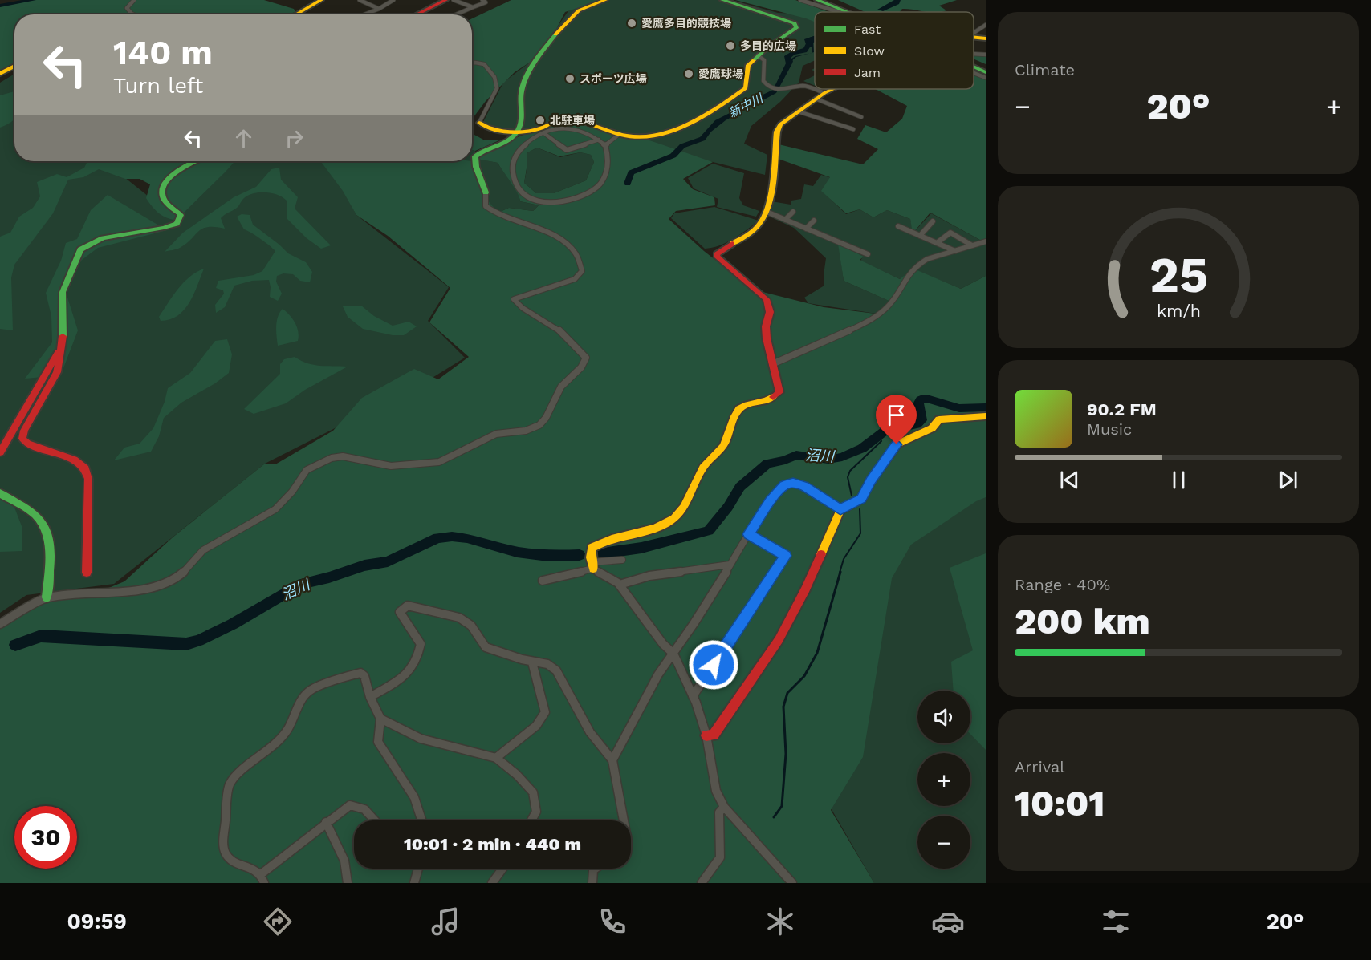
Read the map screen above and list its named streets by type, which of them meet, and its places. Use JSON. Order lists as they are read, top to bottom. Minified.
{"water":["新中川","沼川"],"places":["愛鷹多目的競技場","多目的広場","愛鷹球場","スポーツ広場","北駐車場"],"legend":["Fast","Slow","Jam"],"page":{"tile":["Climate",["Range · 40%","200 km"],["Arrival","10:01"]],"turn":["140 m","Turn left"],"heat":["−","20°","+"],"song":["90.2 FM","Music"],"map_buttons":["+","−"],"limit":"30","trip":"10:01 · 2 min · 440 m","tabs":["09:59","20°"],"gauge":["25","km/h"]}}
